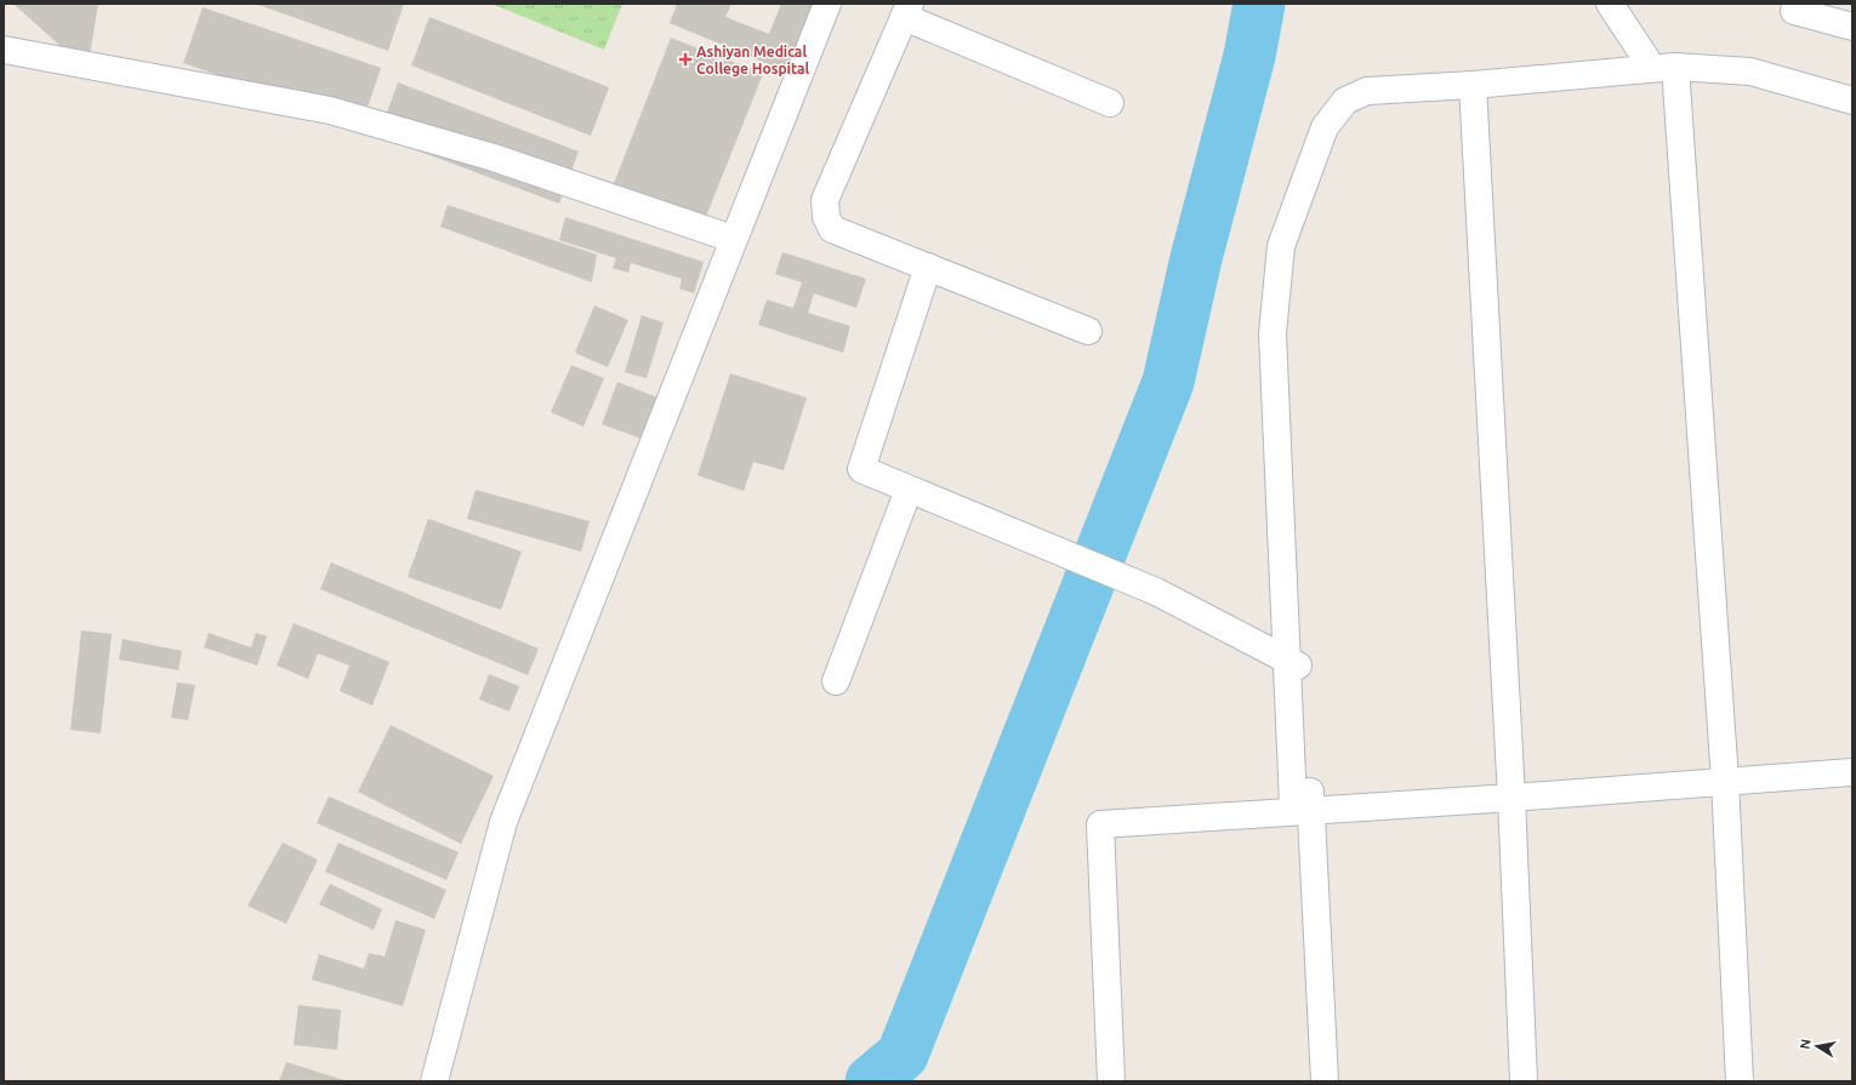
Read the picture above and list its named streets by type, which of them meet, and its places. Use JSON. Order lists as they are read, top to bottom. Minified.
{"places":{"health":["Ashiyan Medical College Hospital"]},"north":"left"}
